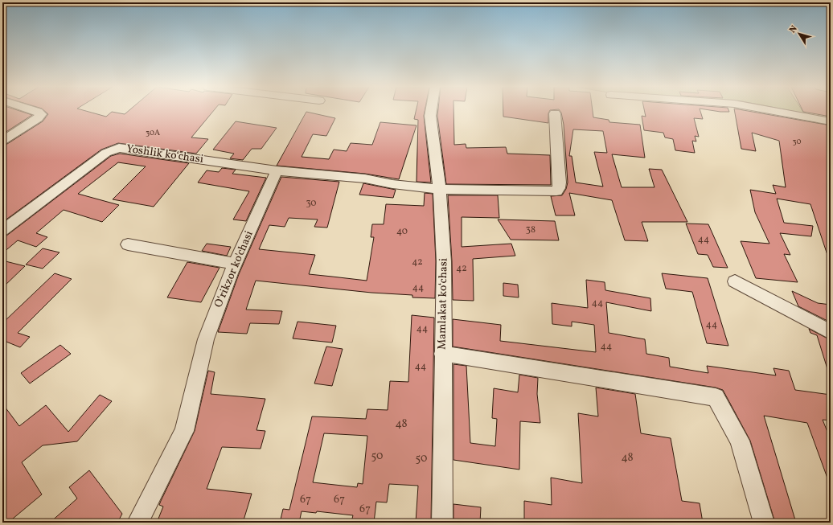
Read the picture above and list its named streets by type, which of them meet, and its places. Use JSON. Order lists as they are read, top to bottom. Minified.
{"streets":{"street":["Yoshlik koʻchasi","Oʻrikzor ko'chasi","Mamlakat koʻchasi"]},"crossings":[["Yoshlik koʻchasi","Oʻrikzor ko'chasi"]],"house_numbers":["30А","30","30","38","40","44","42","42","44","44","44","44","44","44","48","50","48","50","67","67","67"],"north":"top left"}
